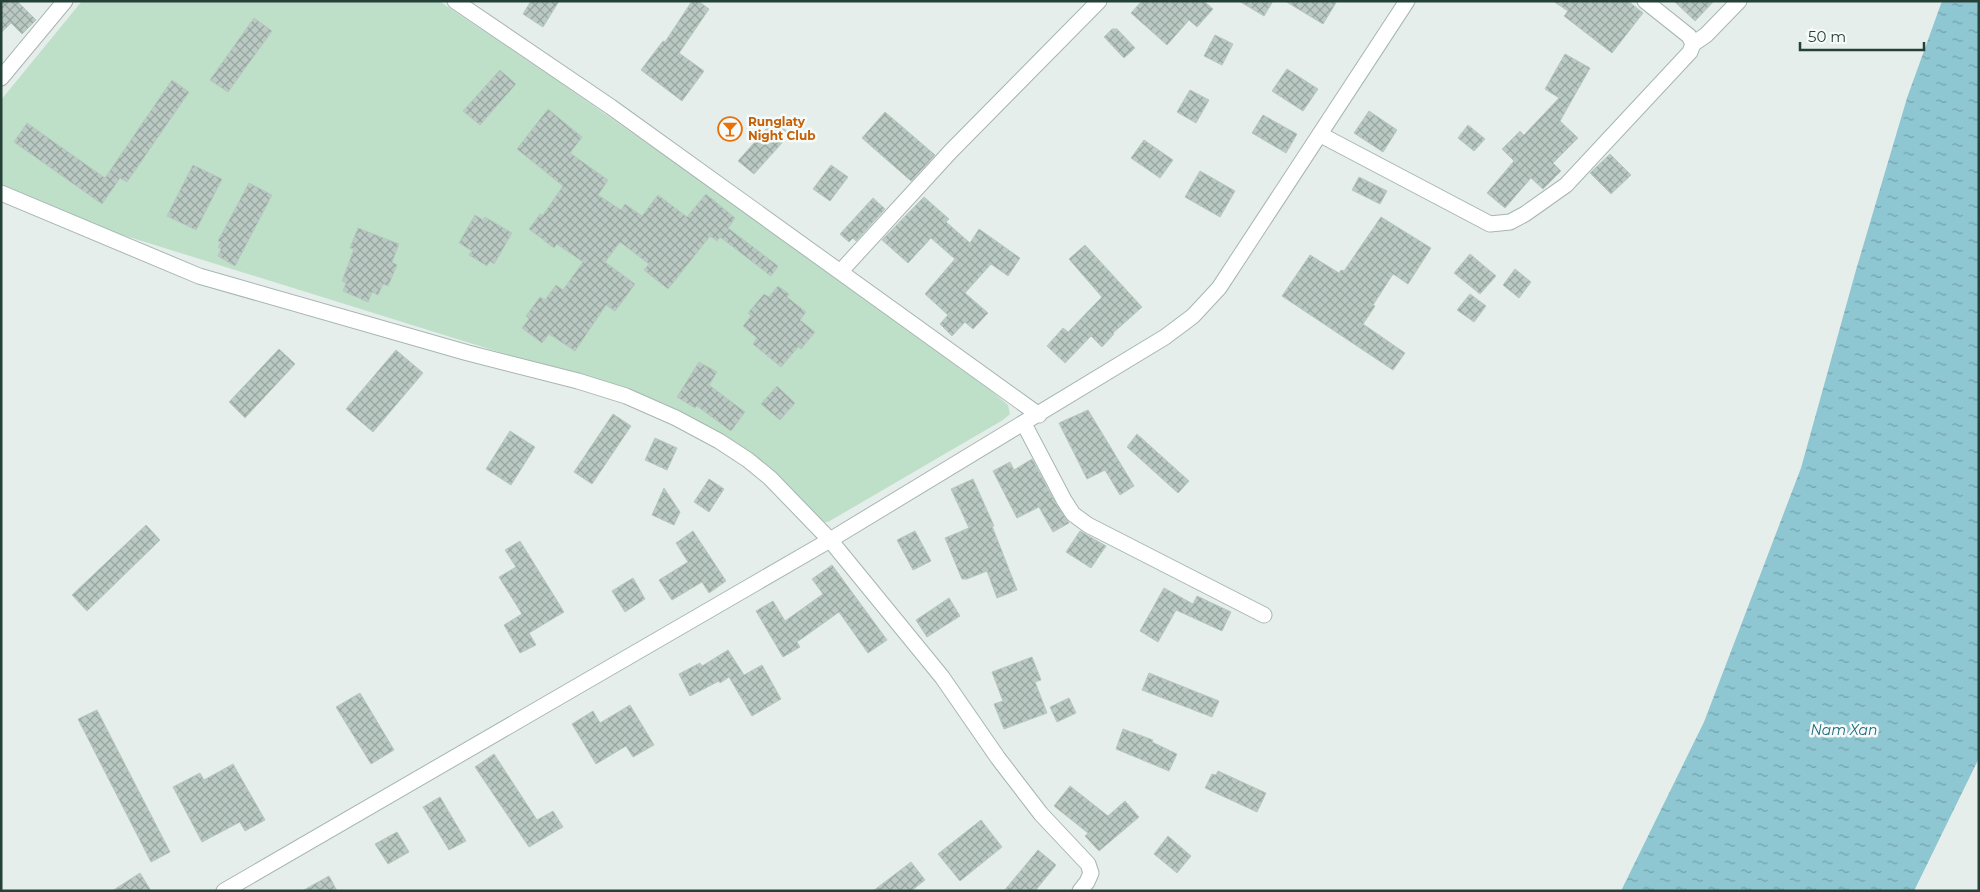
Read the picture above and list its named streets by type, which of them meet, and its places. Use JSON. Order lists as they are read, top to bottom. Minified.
{"water":["Nam Xan"],"places":{"bar":["Runglaty Night Club"]},"scale_bar":"50 m"}
